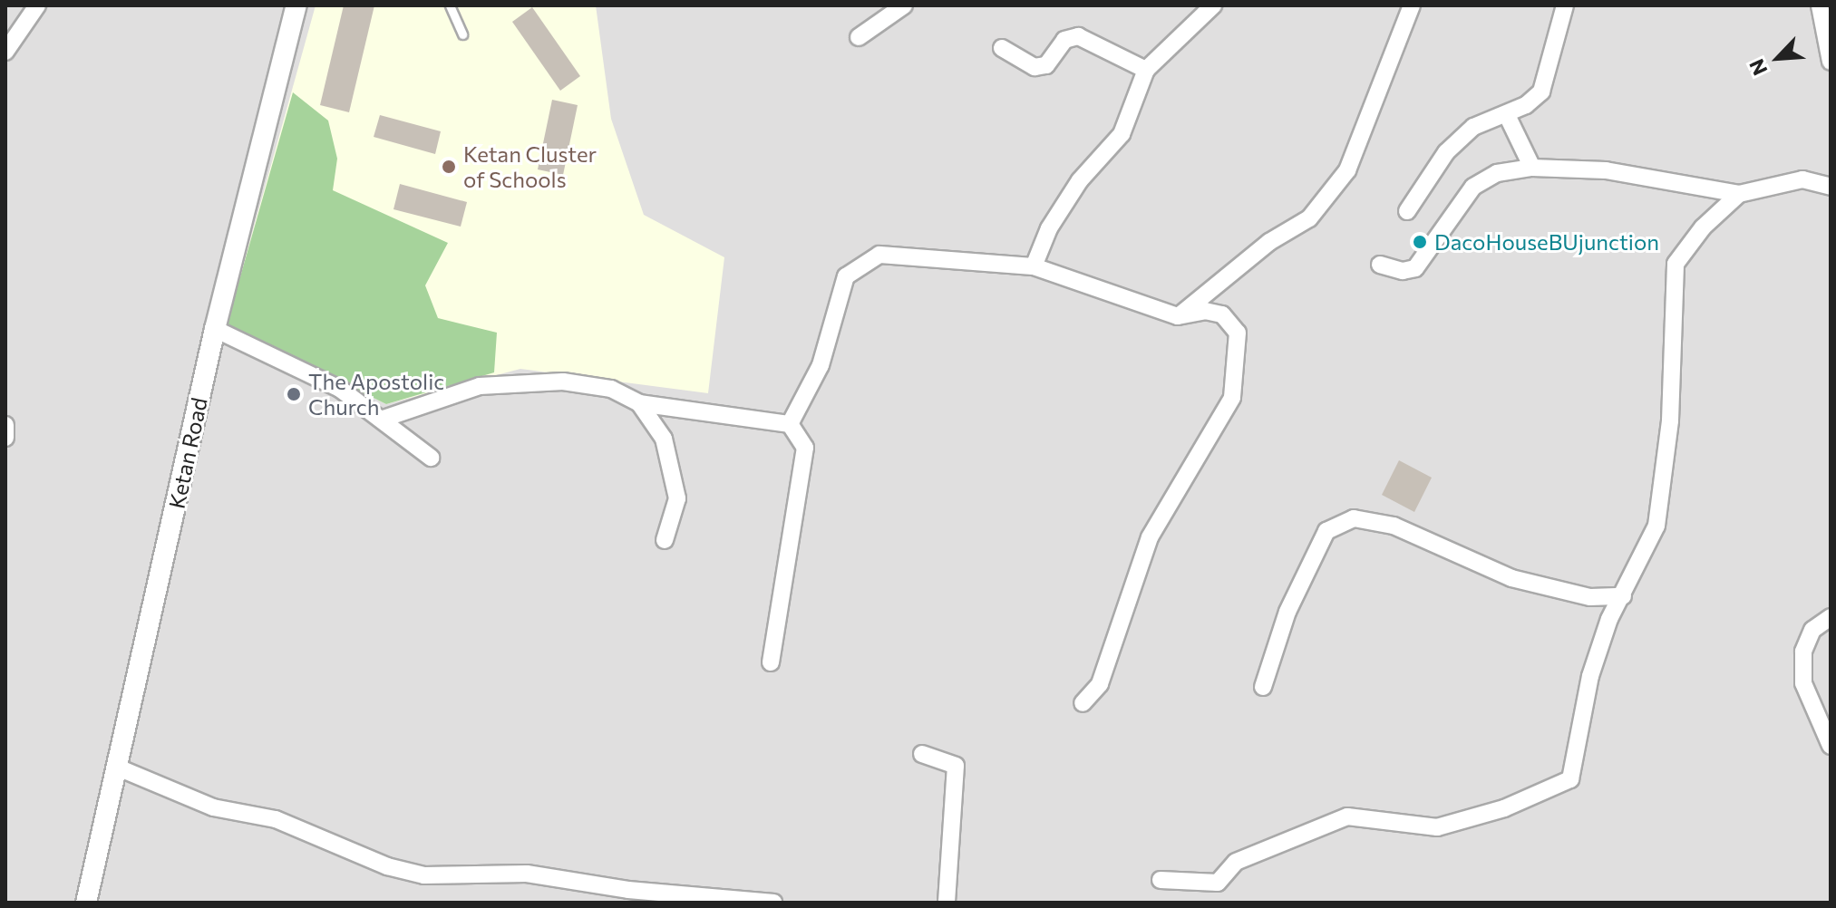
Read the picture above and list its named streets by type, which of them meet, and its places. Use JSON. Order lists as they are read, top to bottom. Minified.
{"streets":{"street":["Ketan Road"]},"places":["Ketan Cluster of Schools","DacoHouseBUjunction","The Apostolic Church"],"north":"bottom left"}
